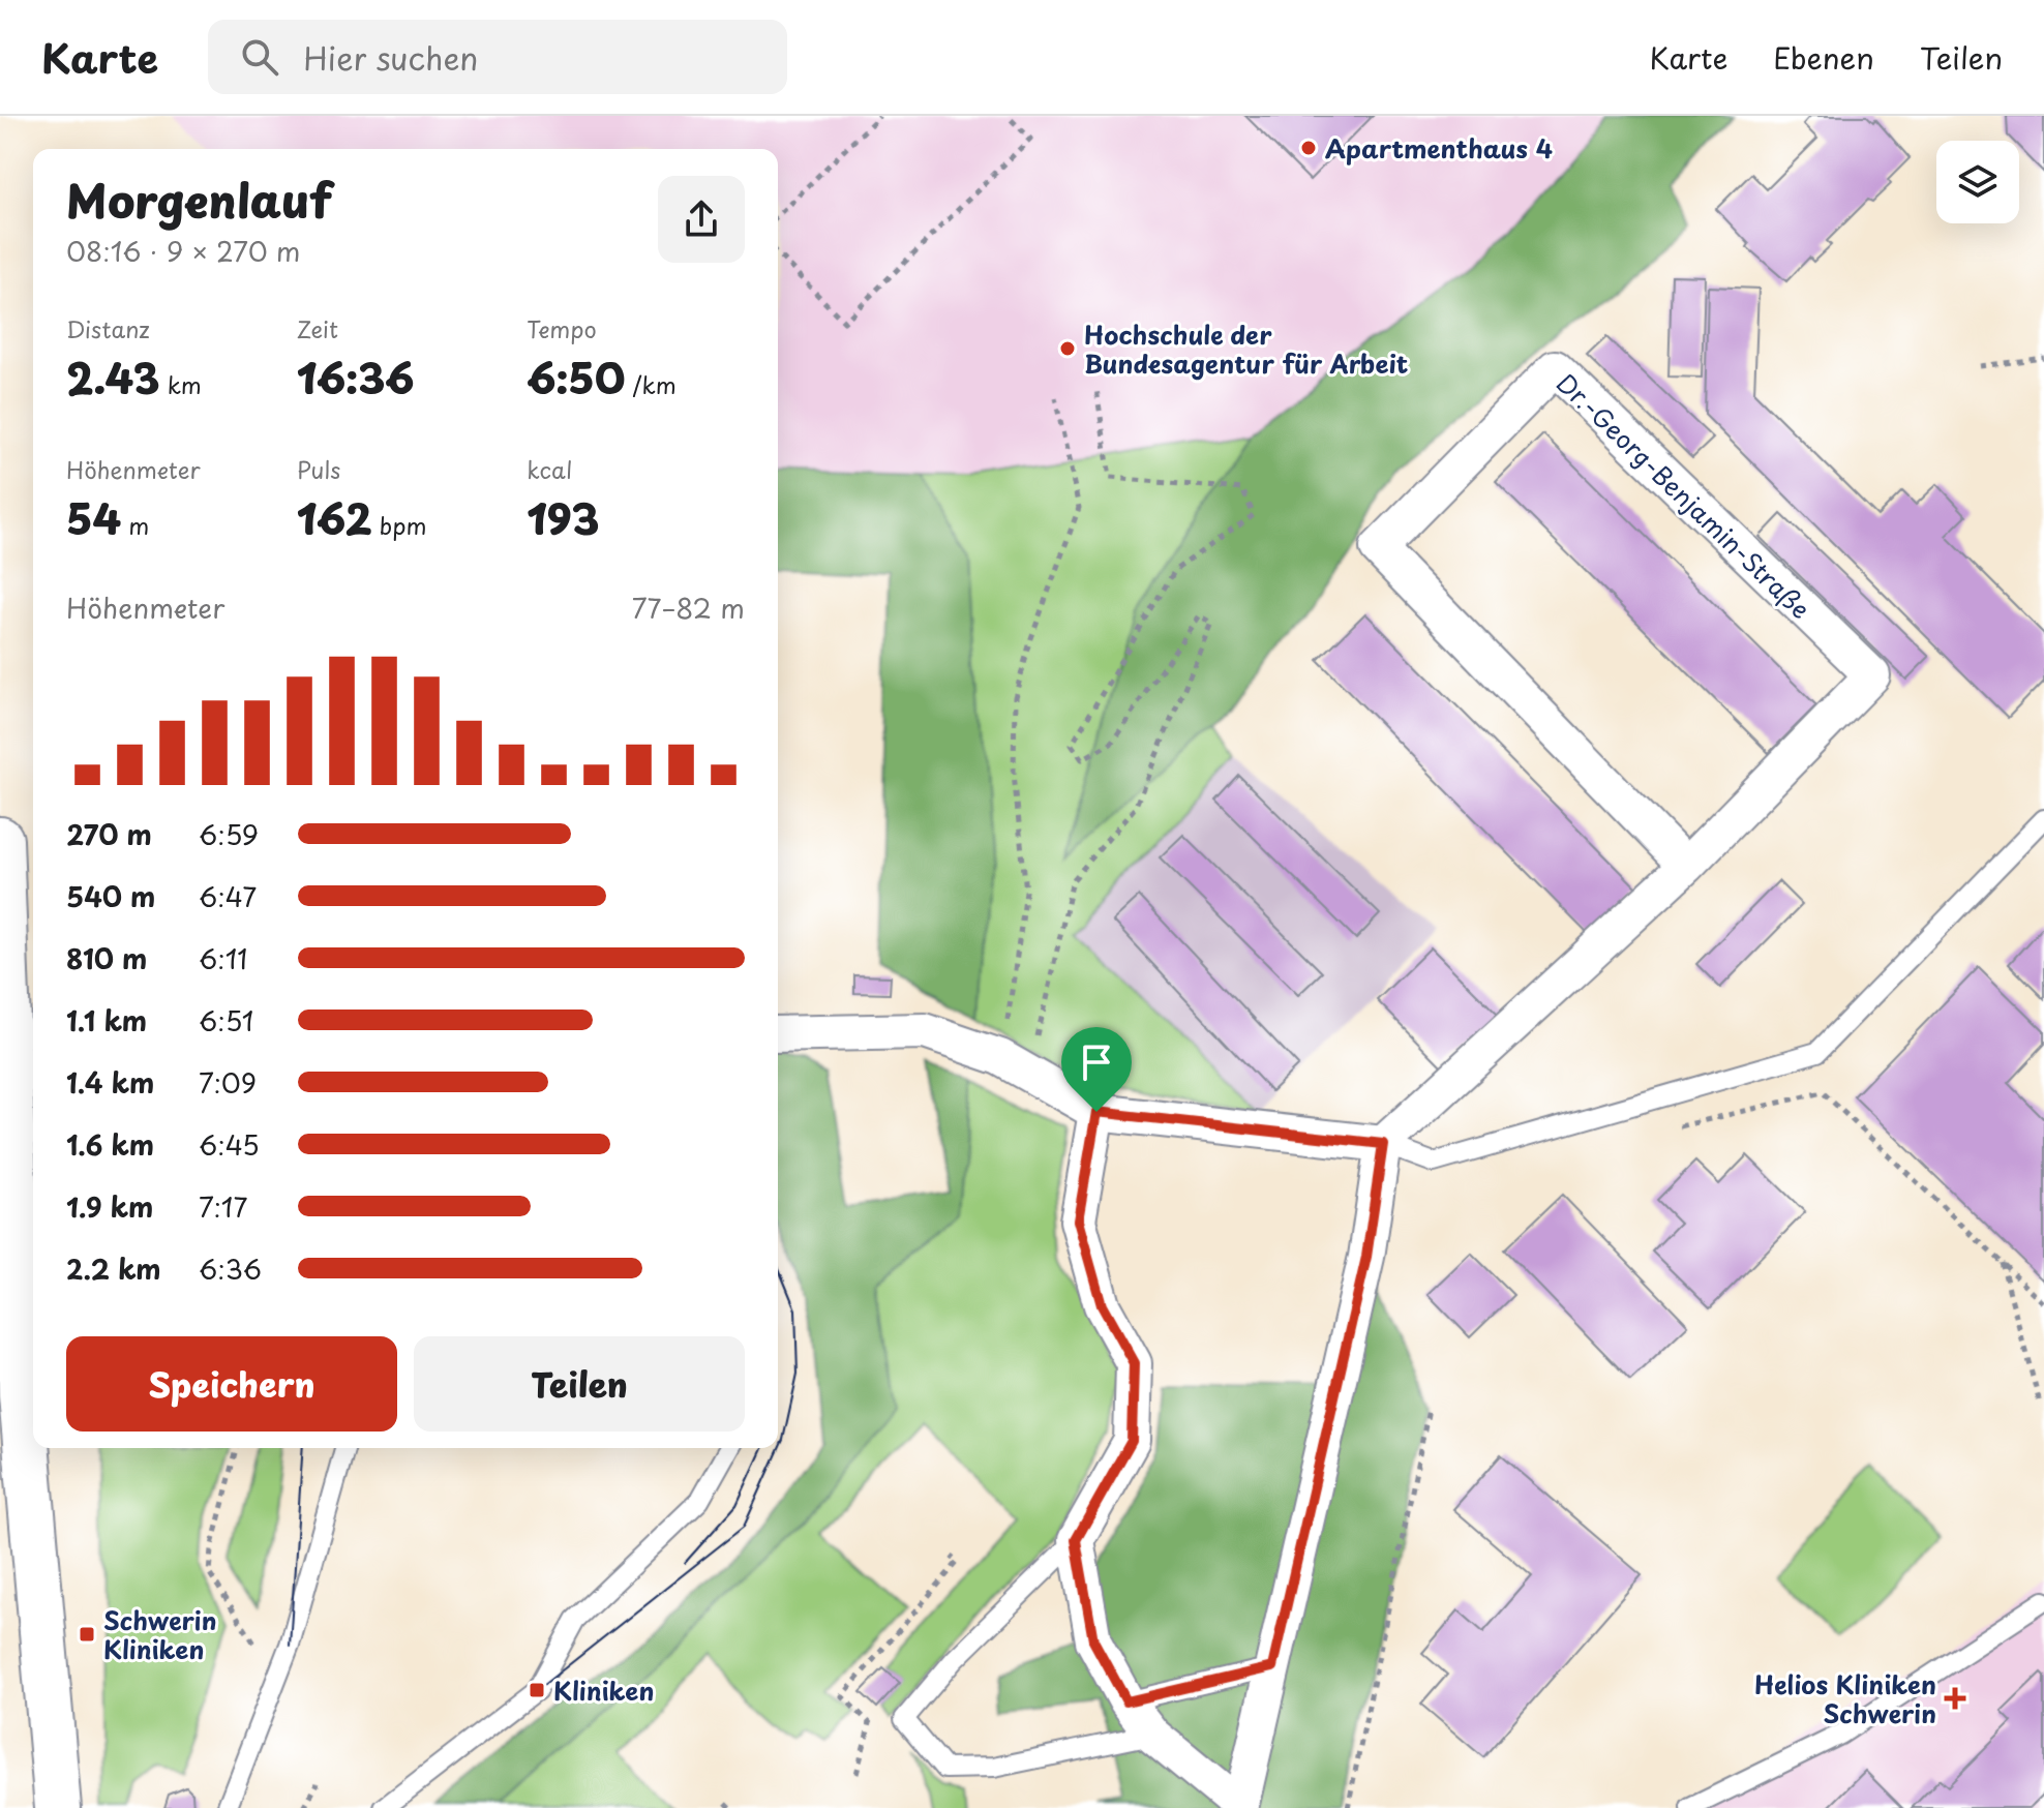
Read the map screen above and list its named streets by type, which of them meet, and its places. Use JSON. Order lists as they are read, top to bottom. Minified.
{"streets":{"street":["Dr.-Georg-Benjamin-Straße"]},"places":{"other":["Apartmenthaus 4","Hochschule der Bundesagentur für Arbeit"],"transit":["Schwerin Kliniken","Kliniken"],"health":["Helios Kliniken Schwerin"]},"page":{"header":"Karte","search":"Hier suchen","nav":["Karte","Ebenen","Teilen"],"heading":["Morgenlauf","08:16 · 9 × 270 m"],"stats":[["Distanz","2.43 km"],["Zeit","16:36"],["Tempo","6:50 /km"],["Höhenmeter","54 m"],["Puls","162 bpm"],["kcal","193"]],"chart":["Höhenmeter","77–82 m"],"list":[{"name":"270 m","note":"6:59"},{"name":"540 m","note":"6:47"},{"name":"810 m","note":"6:11"},{"name":"1.1 km","note":"6:51"},{"name":"1.4 km","note":"7:09"},{"name":"1.6 km","note":"6:45"},{"name":"1.9 km","note":"7:17"},{"name":"2.2 km","note":"6:36"}],"buttons":["Speichern","Teilen"]}}
